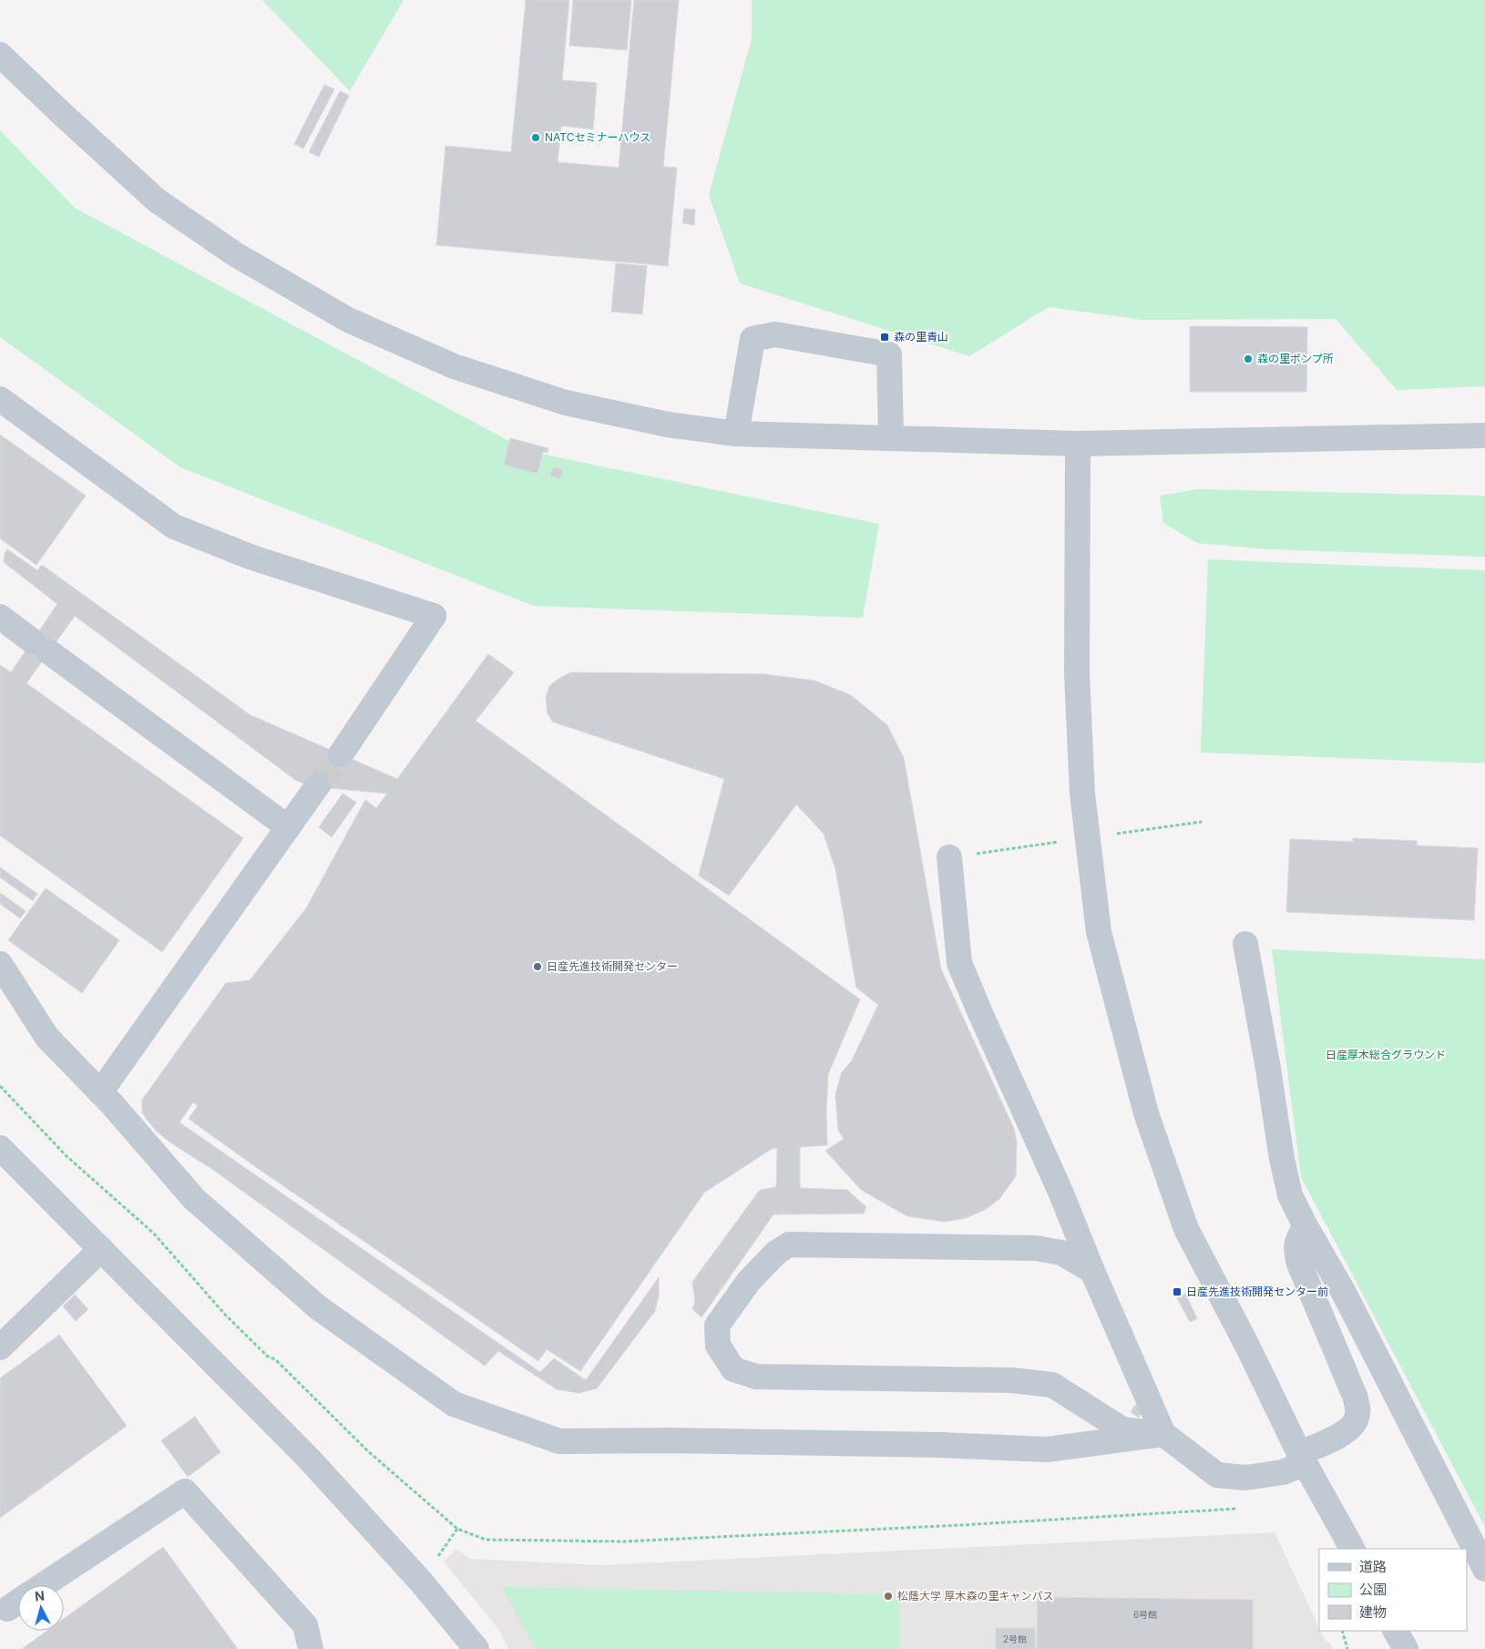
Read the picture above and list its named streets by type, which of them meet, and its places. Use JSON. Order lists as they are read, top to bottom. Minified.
{"parks":["日産厚木総合グラウンド"],"places":{"other":["NATCセミナーハウス","森の里ポンプ所","日産先進技術開発センター","松蔭大学 厚木森の里キャンパス"],"transit":["森の里青山","日産先進技術開発センター前"]},"house_numbers":["6号館","2号館"],"legend":["道路","公園","建物"],"north":"top"}
